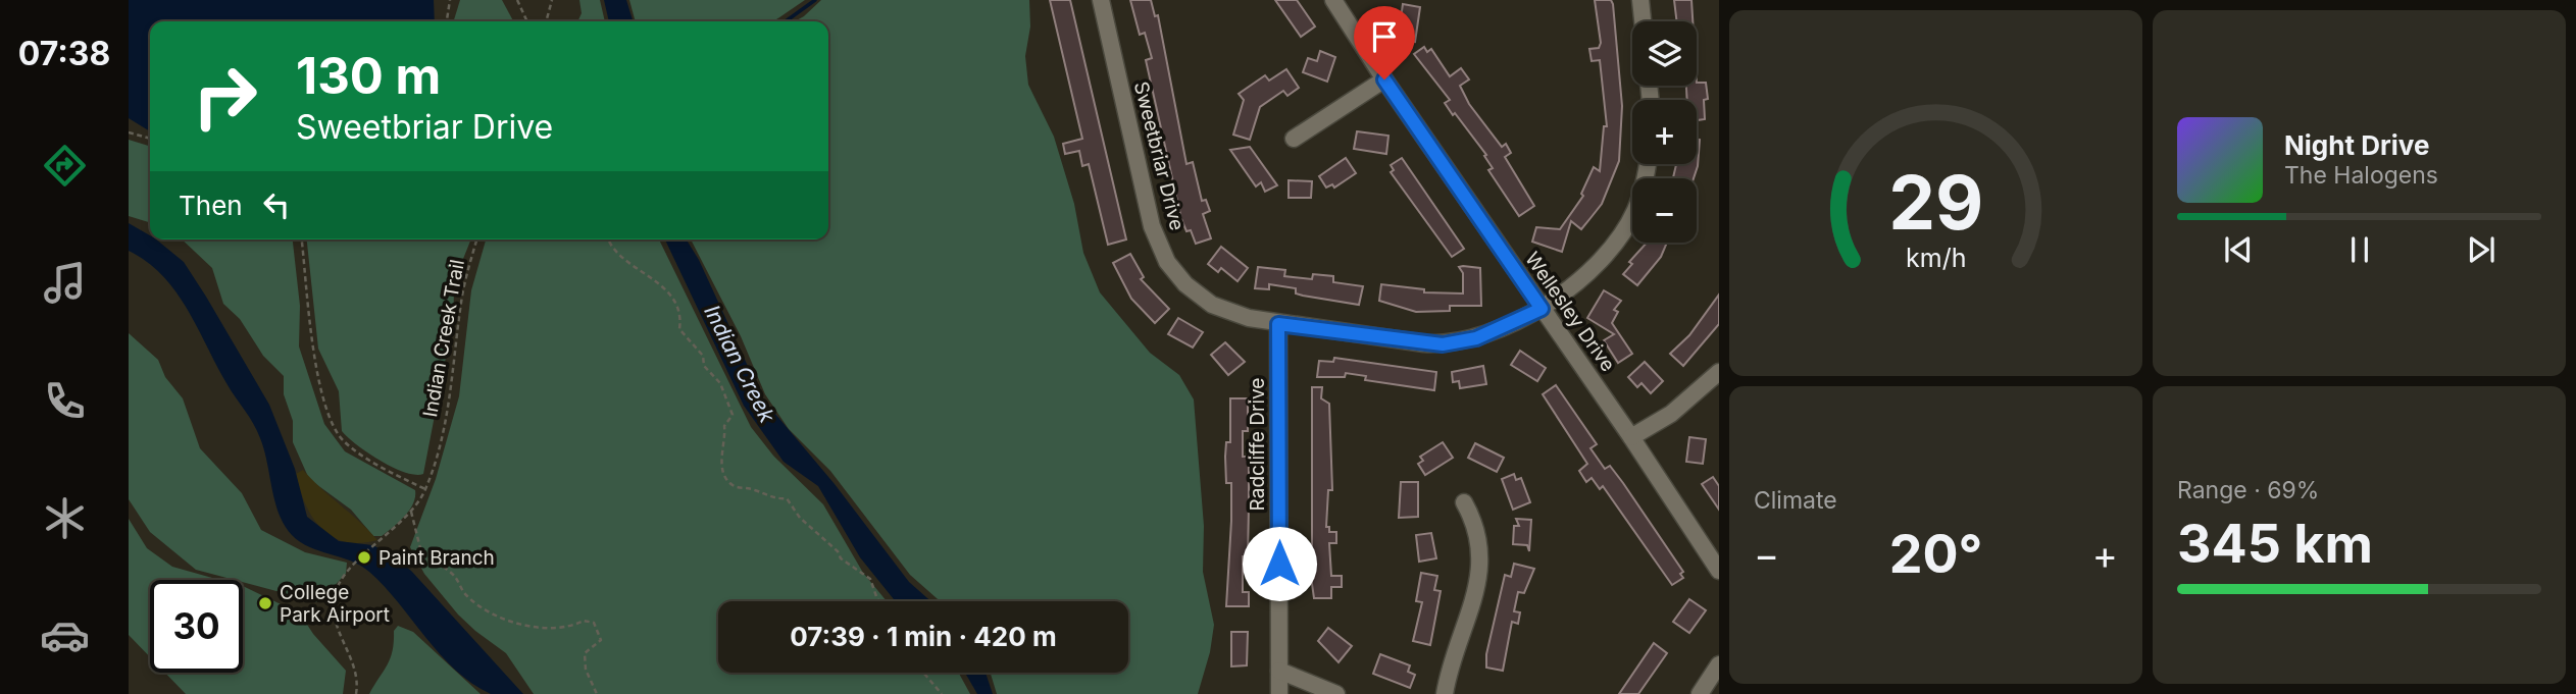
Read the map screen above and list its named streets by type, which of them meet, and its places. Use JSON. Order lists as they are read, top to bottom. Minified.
{"streets":{"street":["Sweetbriar Drive","Wellesley Drive","Radcliffe Drive"],"path":["Indian Creek Trail"]},"crossings":[["Sweetbriar Drive","Wellesley Drive"],["Sweetbriar Drive","Radcliffe Drive"]],"water":["Indian Creek"],"places":["Paint Branch","College Park Airport"],"page":{"tabs":"07:38","map_buttons":["+","−"],"turn":["130 m","Sweetbriar Drive"],"song":["Night Drive","The Halogens"],"then":"Then","tile":["Climate",["Range · 69%","345 km"]],"heat":["−","20°","+"],"limit":"30","trip":"07:39 · 1 min · 420 m","gauge":["29","km/h"]}}
